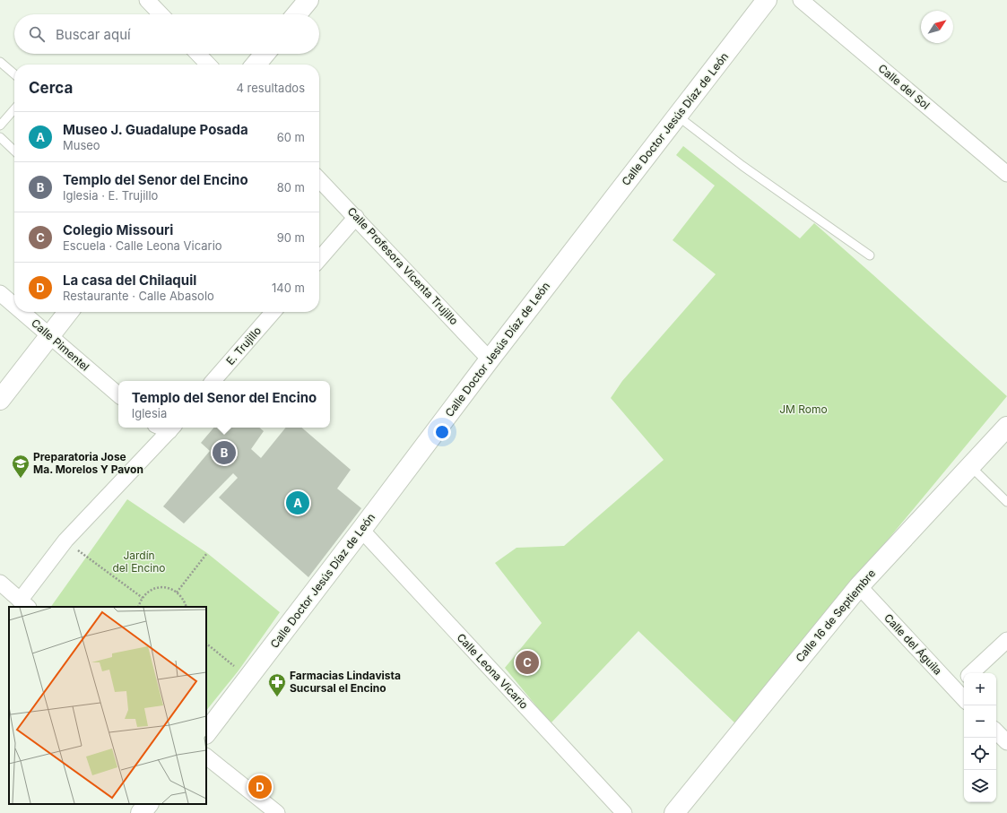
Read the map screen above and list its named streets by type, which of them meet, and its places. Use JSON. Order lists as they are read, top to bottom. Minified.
{"streets":{"main road":["Calle Doctor Jesús Díaz de León","Calle 16 de Septiembre"],"street":["Calle del Sol","Calle Profesora Vicenta Trujillo","Calle Pimentel","E. Trujillo","Calle del Águila","Calle Leona Vicario"]},"crossings":[["Calle Doctor Jesús Díaz de León","Calle Profesora Vicenta Trujillo"],["Calle Doctor Jesús Díaz de León","Calle Leona Vicario"],["Calle 16 de Septiembre","Calle del Águila"]],"parks":["JM Romo","Jardín del Encino"],"places":{"school or university":["Preparatoria Jose Ma. Morelos Y Pavon"],"pharmacy":["Farmacias Lindavista Sucursal el Encino"]},"north":"top right","page":{"search":"Buscar aquí","heading":["Cerca","4 resultados"],"list":[{"mark":"A","name":"Museo J. Guadalupe Posada","note":"Museo","value":"60 m"},{"mark":"B","name":"Templo del Senor del Encino","note":"Iglesia · E. Trujillo","value":"80 m"},{"mark":"C","name":"Colegio Missouri","note":"Escuela · Calle Leona Vicario","value":"90 m"},{"mark":"D","name":"La casa del Chilaquil","note":"Restaurante · Calle Abasolo","value":"140 m"}],"popup":["Templo del Senor del Encino","Iglesia"],"pins":["B","A","C","D"],"map_buttons":["+","−"]}}
